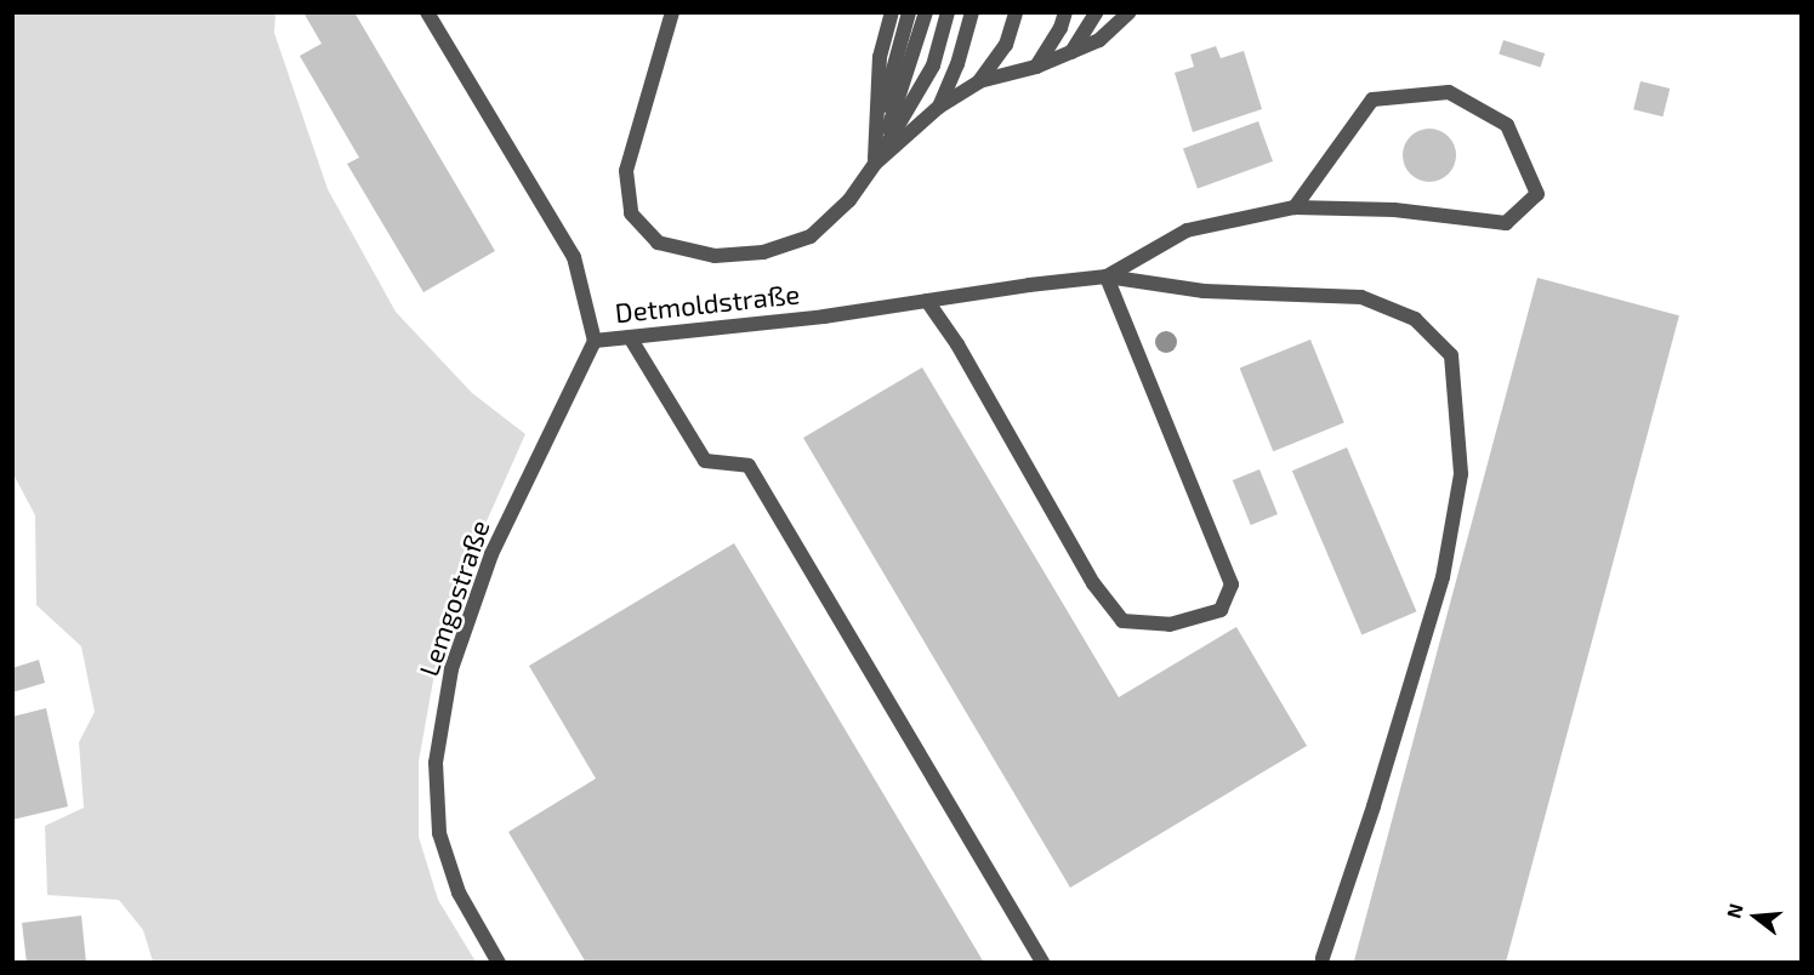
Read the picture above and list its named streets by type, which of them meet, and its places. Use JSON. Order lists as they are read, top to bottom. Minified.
{"streets":{"street":["Detmoldstraße","Lemgostraße"]},"crossings":[["Detmoldstraße","Lemgostraße"]],"north":"left"}
